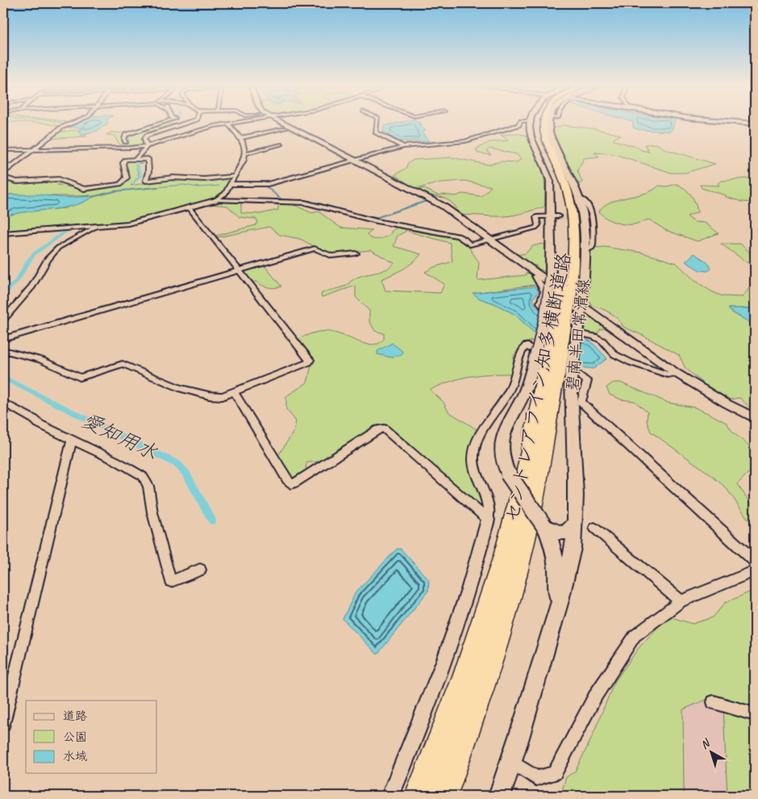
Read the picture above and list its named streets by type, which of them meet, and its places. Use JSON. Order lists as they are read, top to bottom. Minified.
{"streets":{"highway":["セントレアライン;知多横断道路"],"main road":["碧南半田常滑線"]},"crossings":[["碧南半田常滑線","セントレアライン;知多横断道路"]],"water":["愛知用水"],"legend":["道路","公園","水域"],"north":"top left"}
